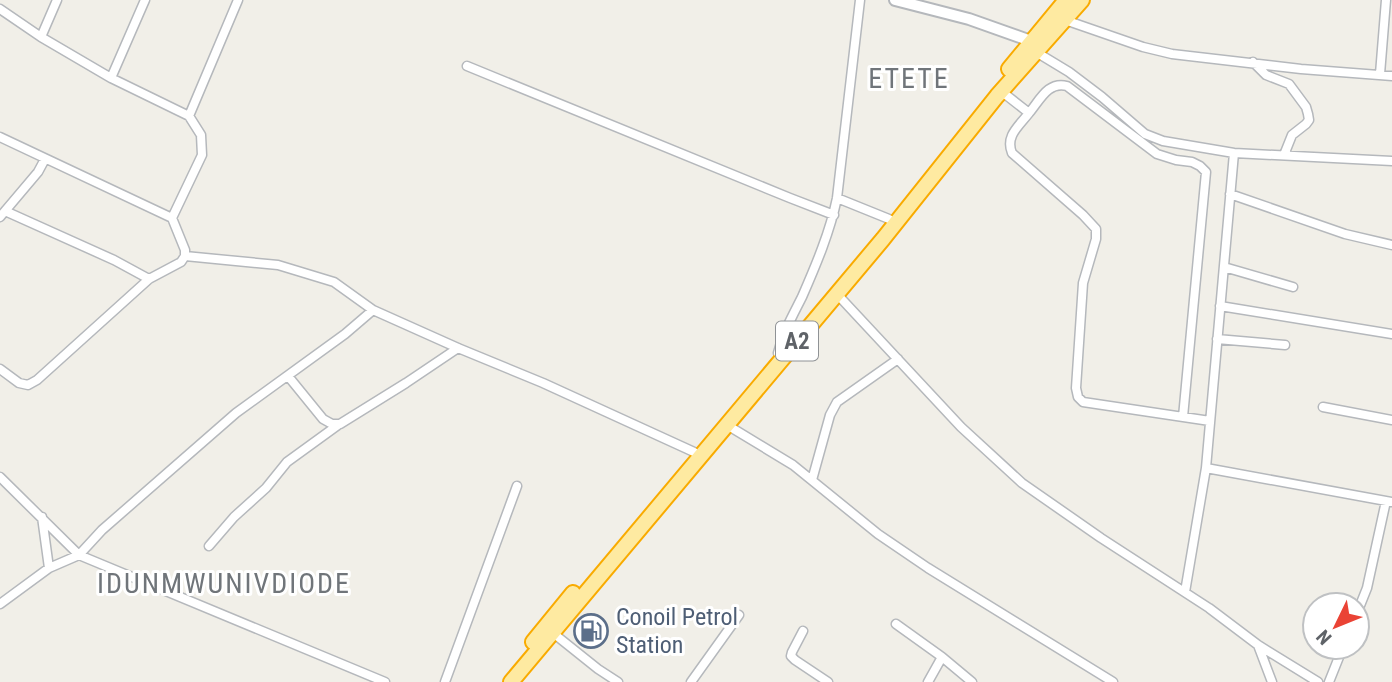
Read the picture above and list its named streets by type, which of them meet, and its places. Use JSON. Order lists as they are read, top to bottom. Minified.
{"streets":{"highway":["A2"]},"districts":["ETETE","IDUNMWUNIVDIODE"],"places":{"fuel station":["Conoil Petrol Station"]},"north":"bottom left"}
